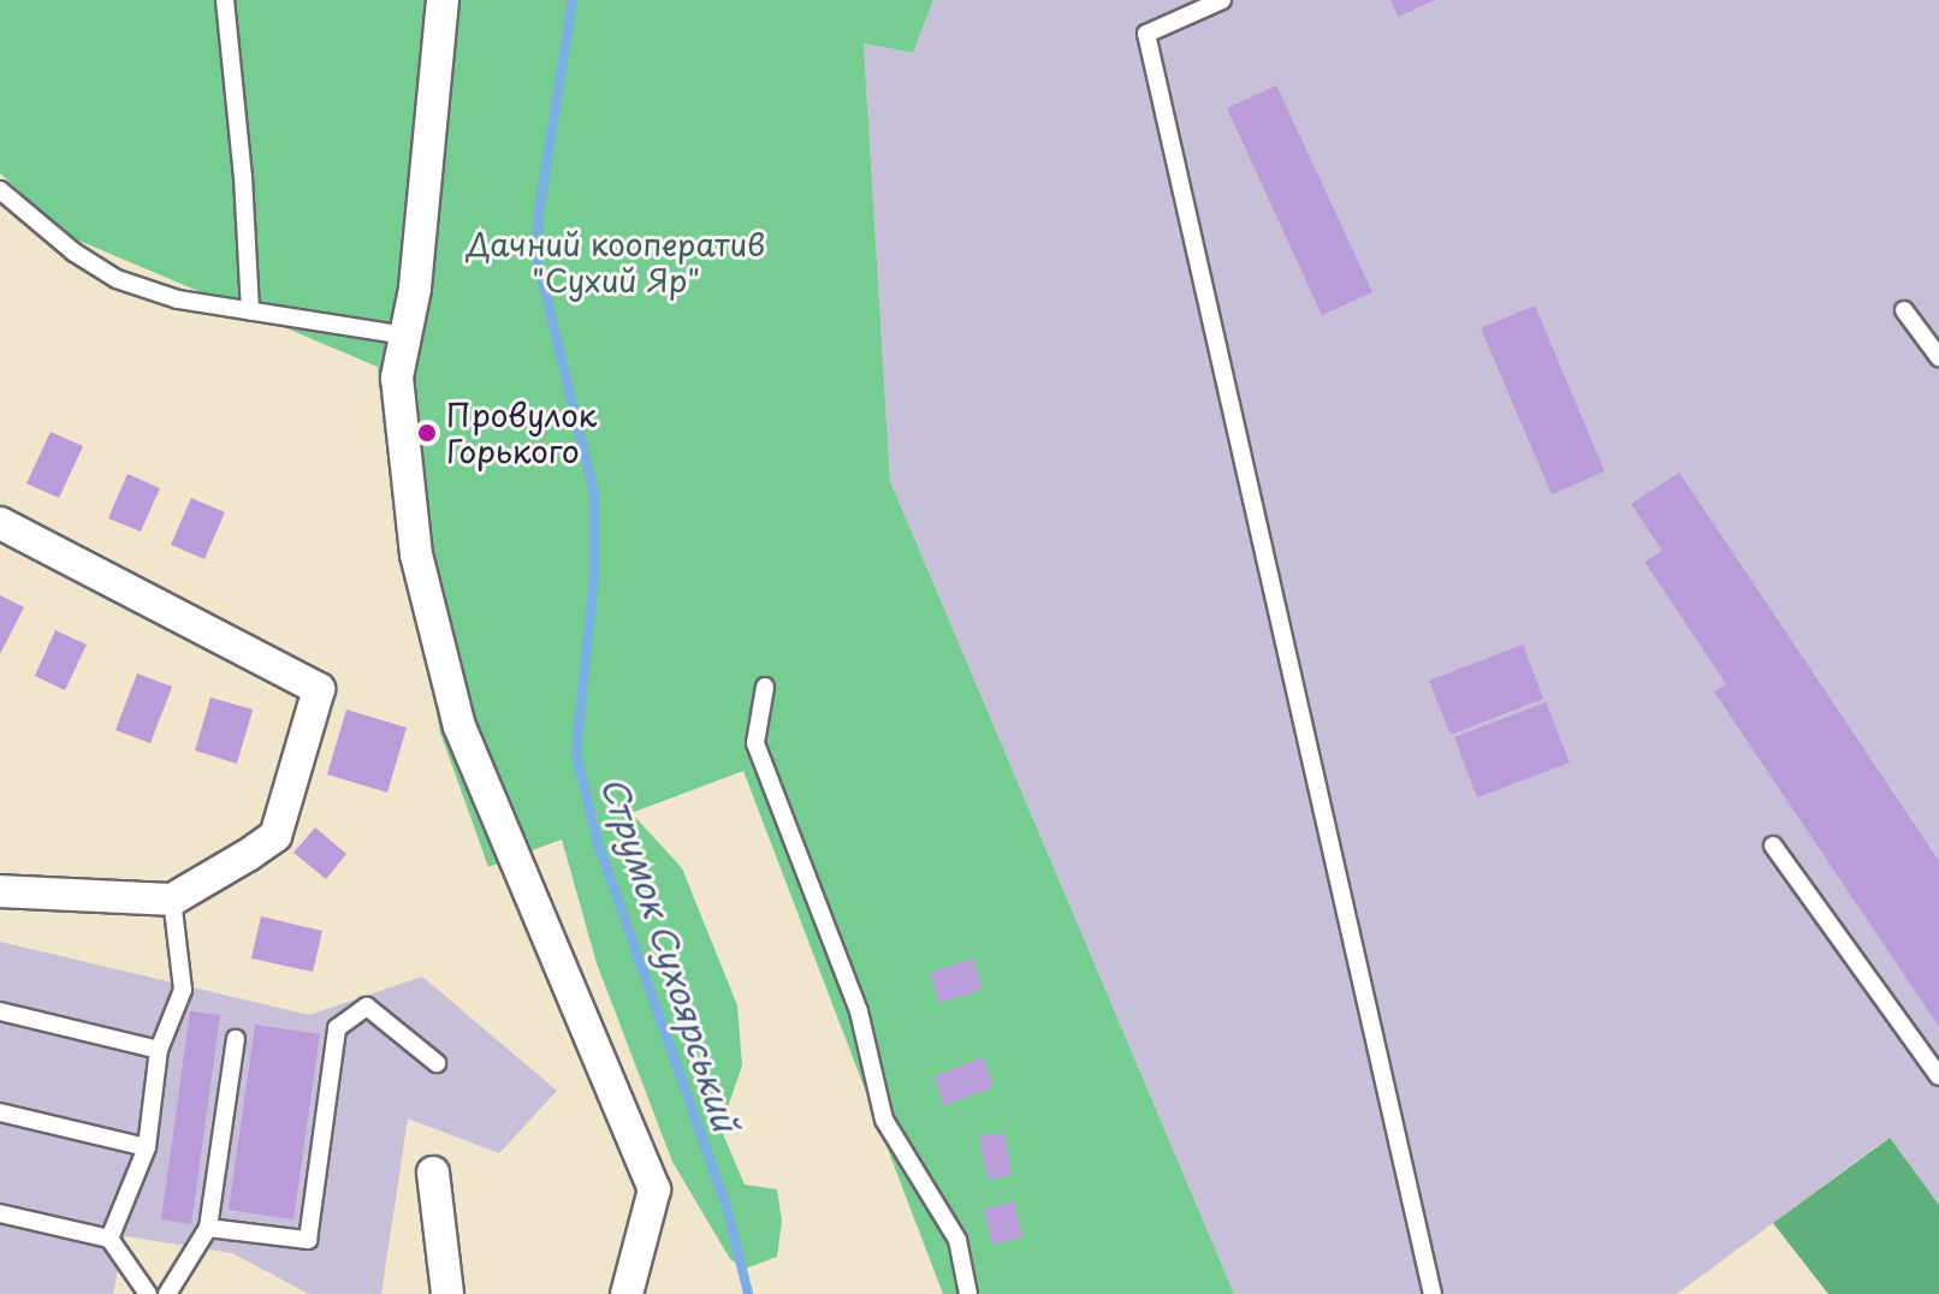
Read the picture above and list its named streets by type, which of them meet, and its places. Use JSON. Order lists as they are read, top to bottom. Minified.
{"water":["Струмок Сухоярський"],"parks":["Дачний кооператив \"Сухий Яр\""],"places":["Провулок Горького"]}
